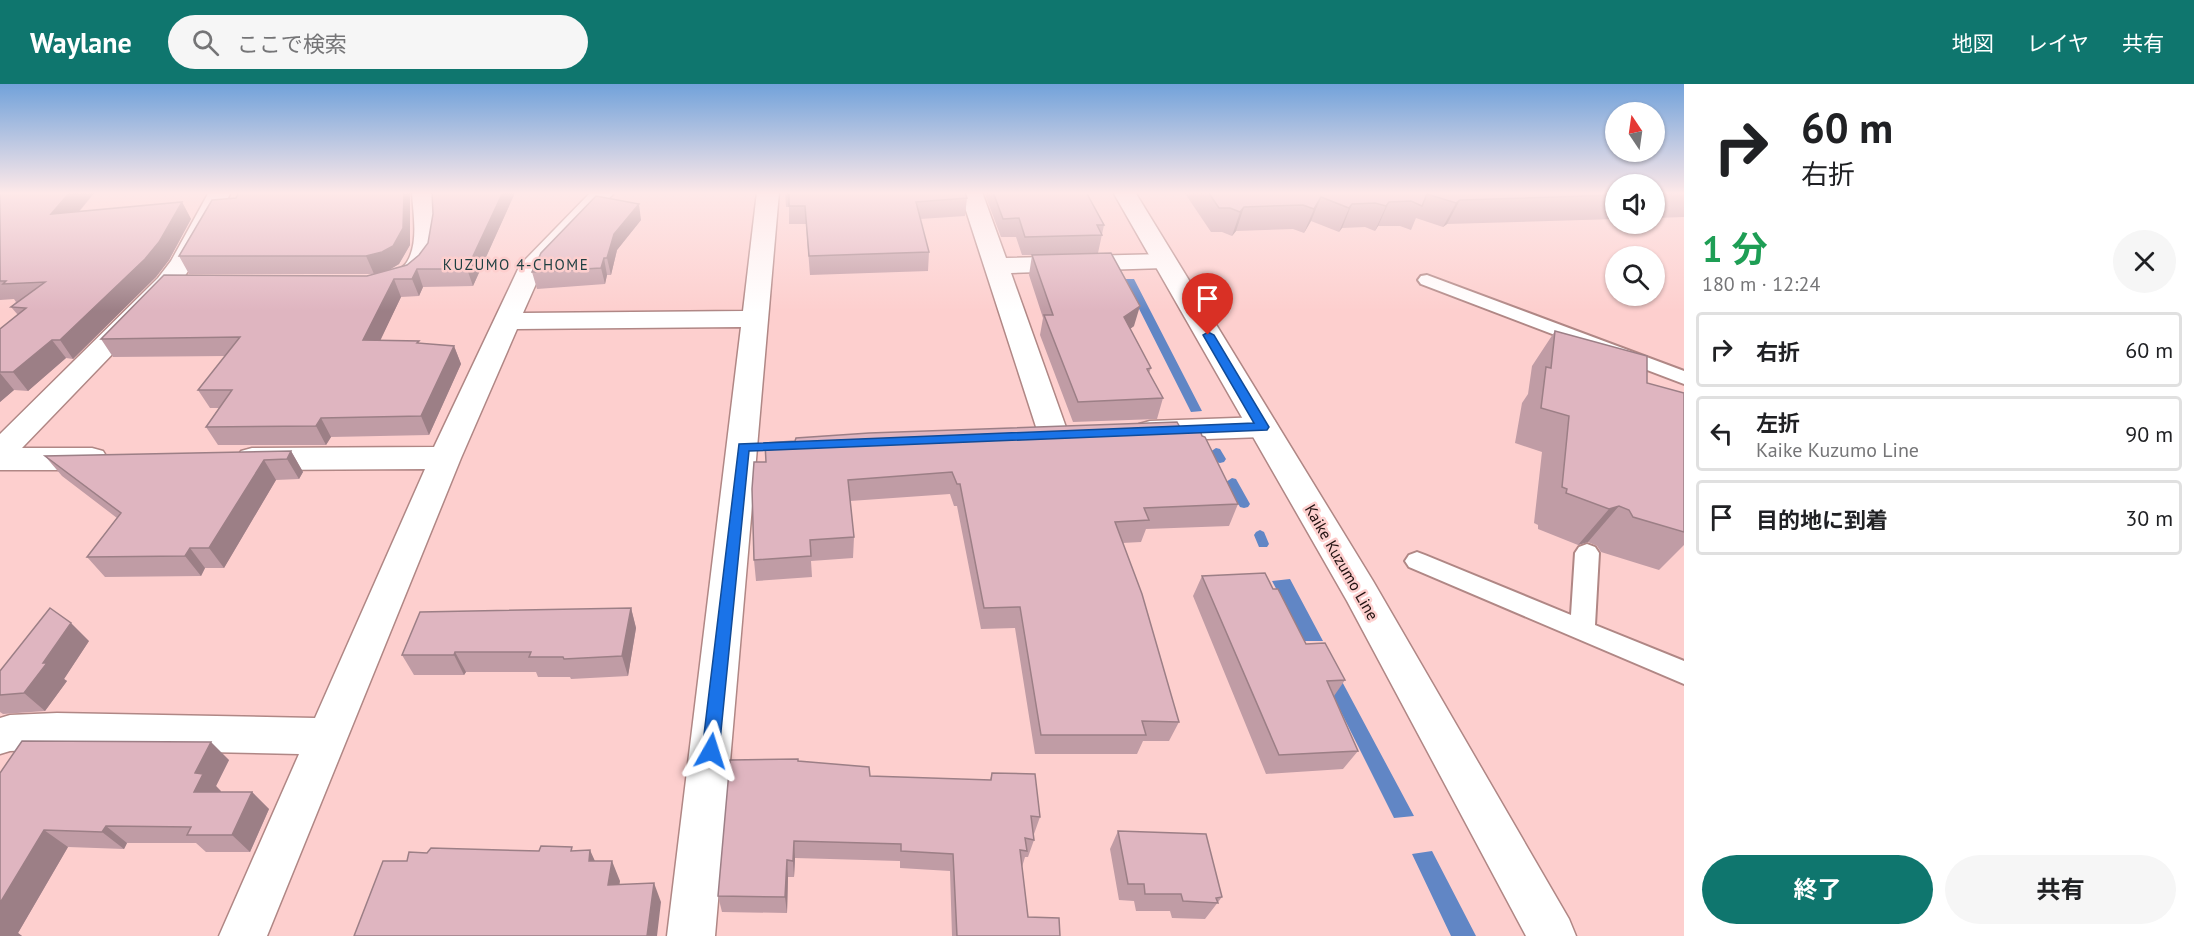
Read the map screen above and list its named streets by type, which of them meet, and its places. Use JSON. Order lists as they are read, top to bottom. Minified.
{"streets":{"street":["Kaike Kuzumo Line"]},"districts":["KUZUMO 4-CHOME"],"north":"top","page":{"header":"Waylane","search":"ここで検索","nav":["地図","レイヤ","共有"],"turn":["60 m","右折"],"heading":["1 分","180 m · 12:24"],"list":[{"name":"右折","value":"60 m"},{"name":"左折","note":"Kaike Kuzumo Line","value":"90 m"},{"name":"目的地に到着","value":"30 m"}],"buttons":["終了","共有"]}}
